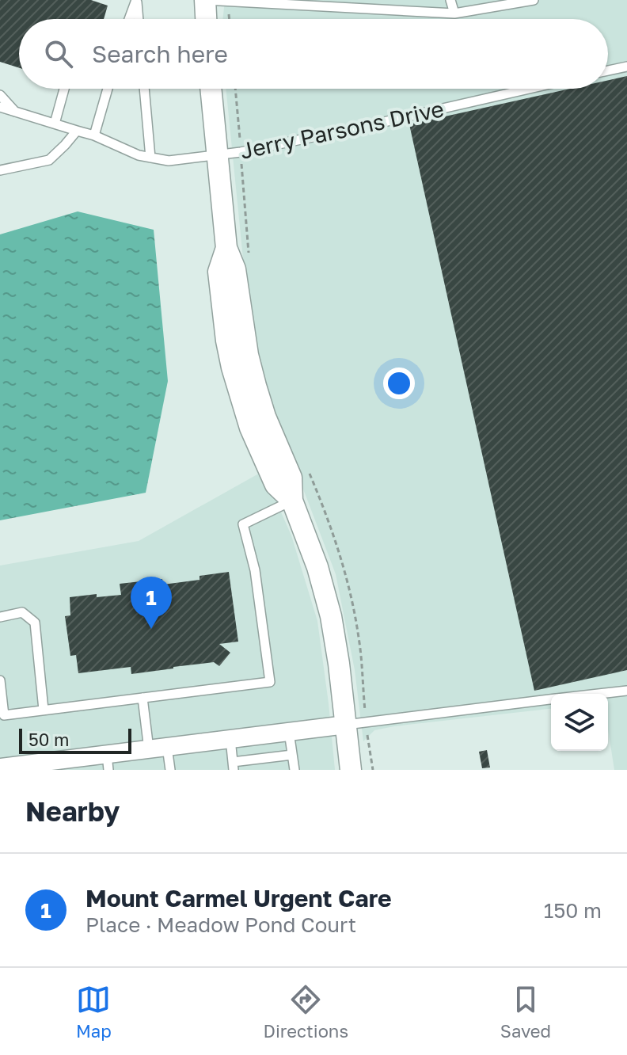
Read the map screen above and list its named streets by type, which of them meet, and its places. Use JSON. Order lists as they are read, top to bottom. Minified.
{"streets":{"lane":["Jerry Parsons Drive"]},"scale_bar":"50 m","page":{"search":"Search here","pins":"1","scale":"50 m","heading":"Nearby","list":[{"mark":"1","name":"Mount Carmel Urgent Care","note":"Place · Meadow Pond Court","value":"150 m"}],"nav":["Map","Directions","Saved"]}}
